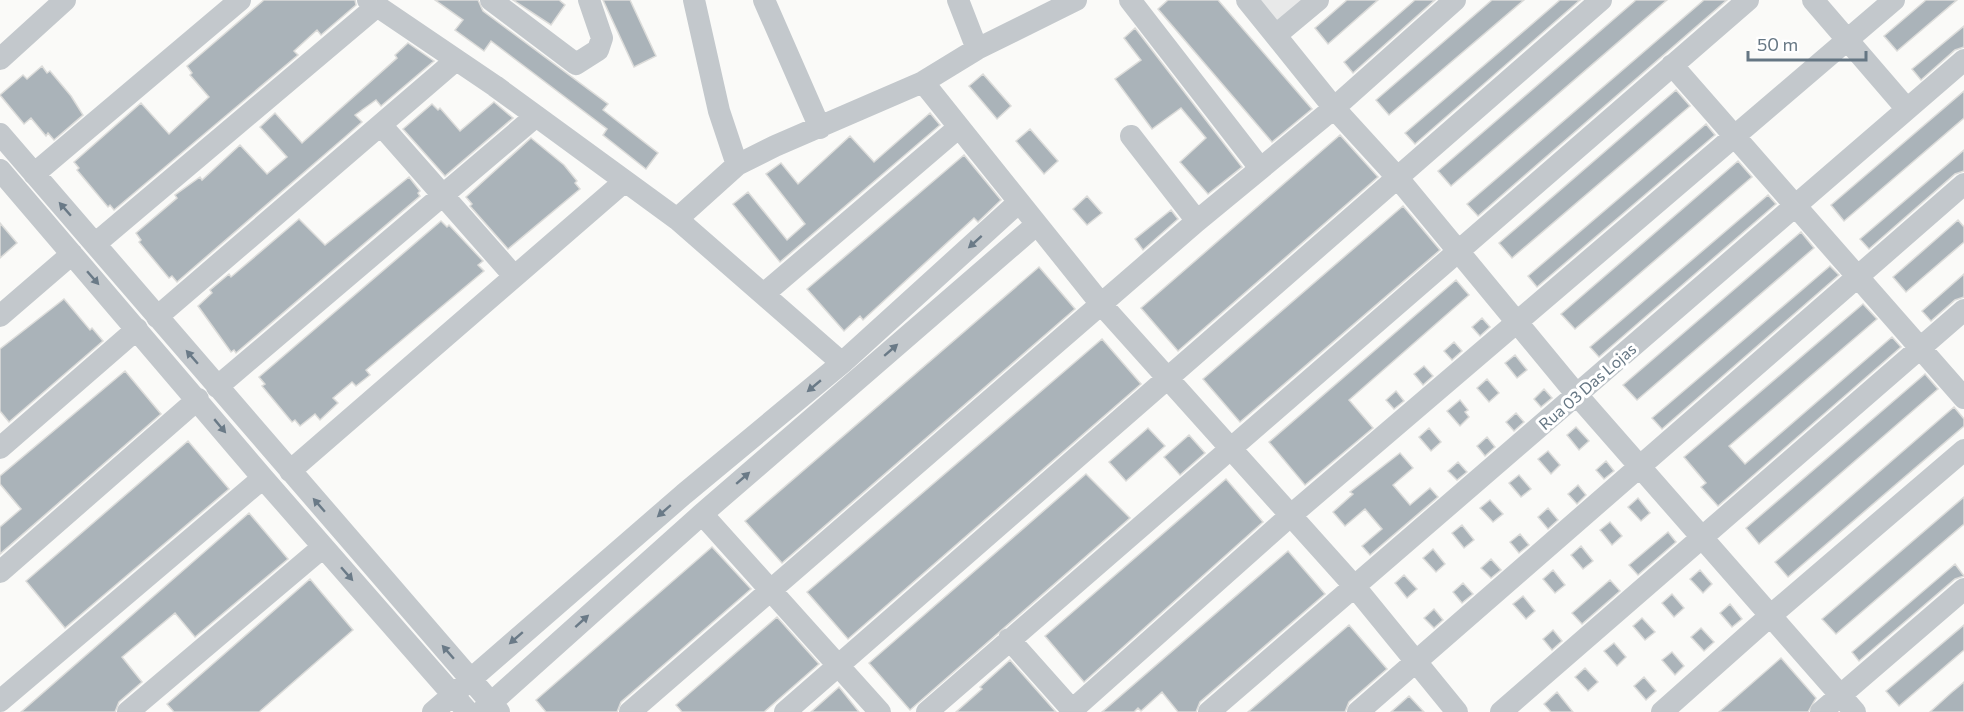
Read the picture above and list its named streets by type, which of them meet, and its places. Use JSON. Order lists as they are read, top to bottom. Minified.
{"streets":{"street":["Rua 03 Das Lojas"]},"scale_bar":"50 m"}
